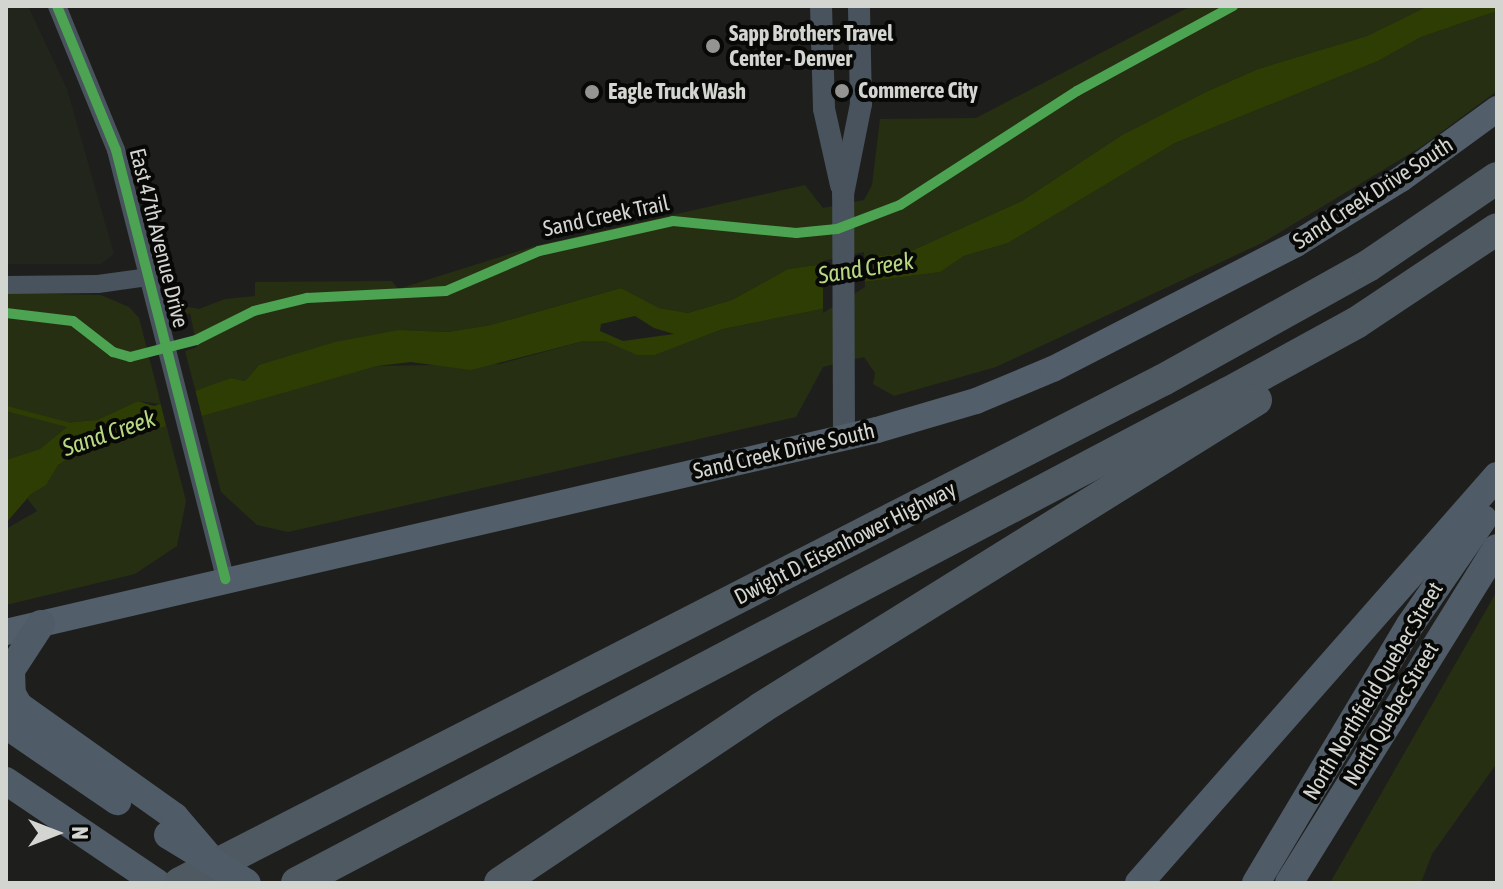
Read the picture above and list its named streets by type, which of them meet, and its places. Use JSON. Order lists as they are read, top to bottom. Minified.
{"streets":{"highway":["Dwight D. Eisenhower Highway"],"main road":["Sand Creek Drive South","North Northfield Quebec Street","North Quebec Street"],"street":["East 47th Avenue Drive"],"cycle path":["Sand Creek Trail"]},"crossings":[["Sand Creek Drive South","East 47th Avenue Drive"]],"water":["Sand Creek"],"places":["Sapp Brothers Travel Center - Denver","Commerce City","Eagle Truck Wash"],"north":"right"}
